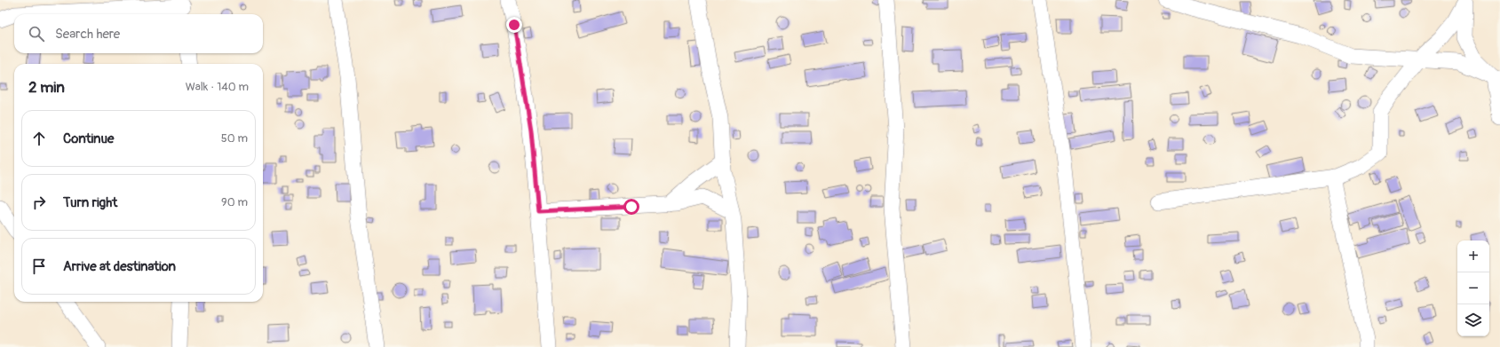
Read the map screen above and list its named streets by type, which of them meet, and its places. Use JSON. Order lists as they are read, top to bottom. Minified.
{"page":{"search":"Search here","heading":["2 min","Walk · 140 m"],"list":[["Continue","50 m"],["Turn right","90 m"],"Arrive at destination"],"map_buttons":["+","−"]}}
